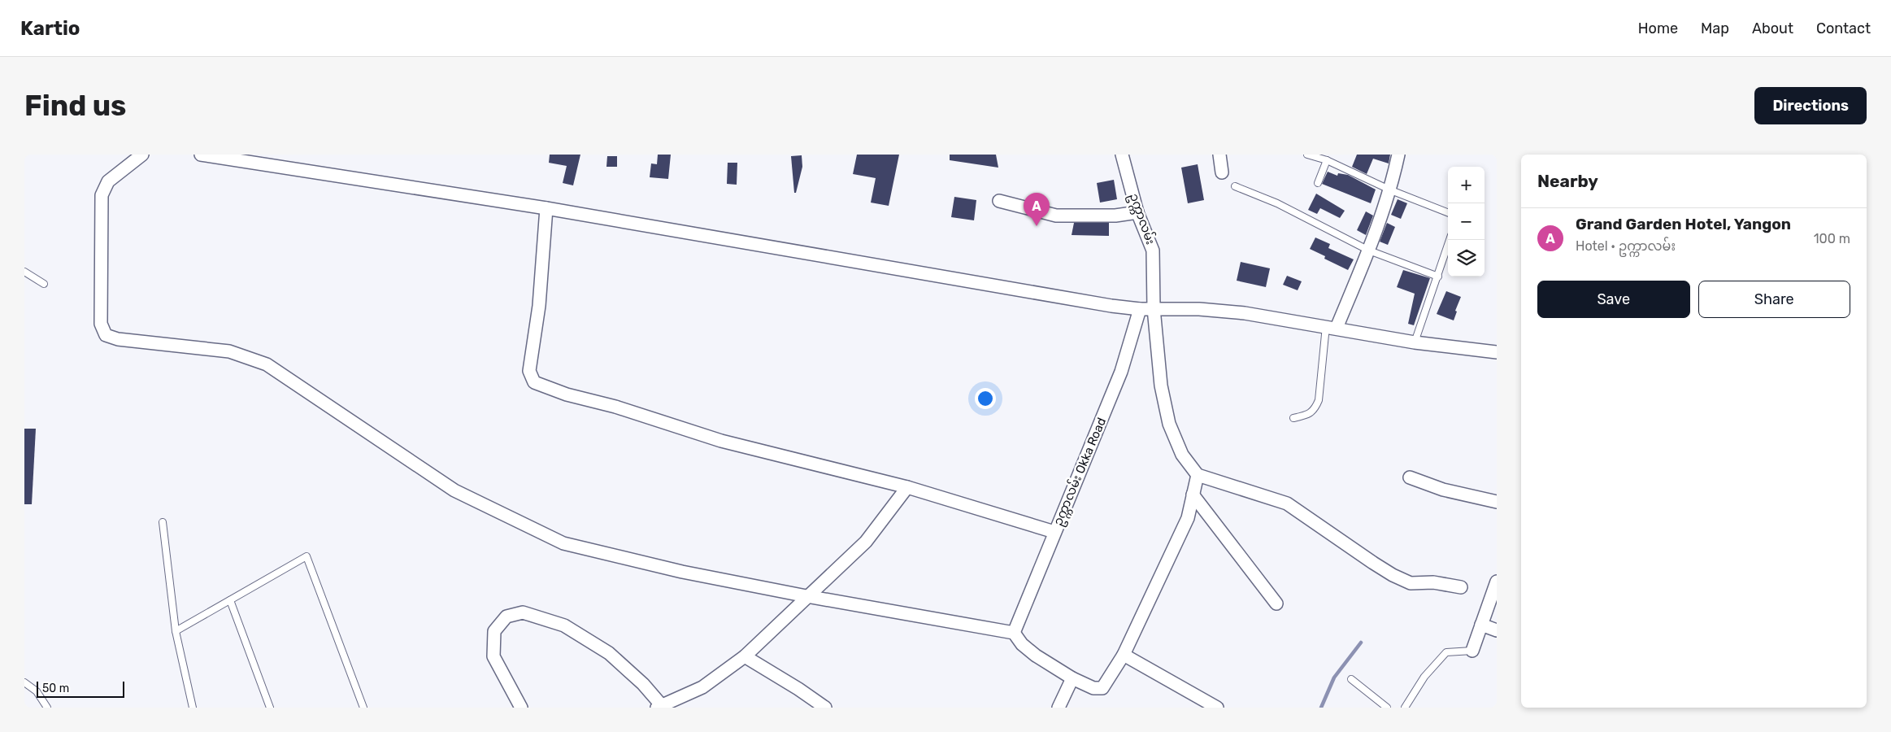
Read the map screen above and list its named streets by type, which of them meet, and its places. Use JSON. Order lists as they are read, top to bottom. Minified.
{"streets":{"street":["ဥက္ကာလမ်း","ဥက္ကာလမ်း Okka Road"]},"scale_bar":"50 m","page":{"header":"Kartio","nav":["Home","Map","About","Contact"],"buttons":["Directions",["Save","Share"]],"title":"Find us","heading":"Nearby","map_buttons":["+","−"],"pins":"A","list":[{"mark":"A","name":"Grand Garden Hotel, Yangon","note":"Hotel · ဥက္ကာလမ်း","value":"100 m"}],"scale":"50 m"}}
